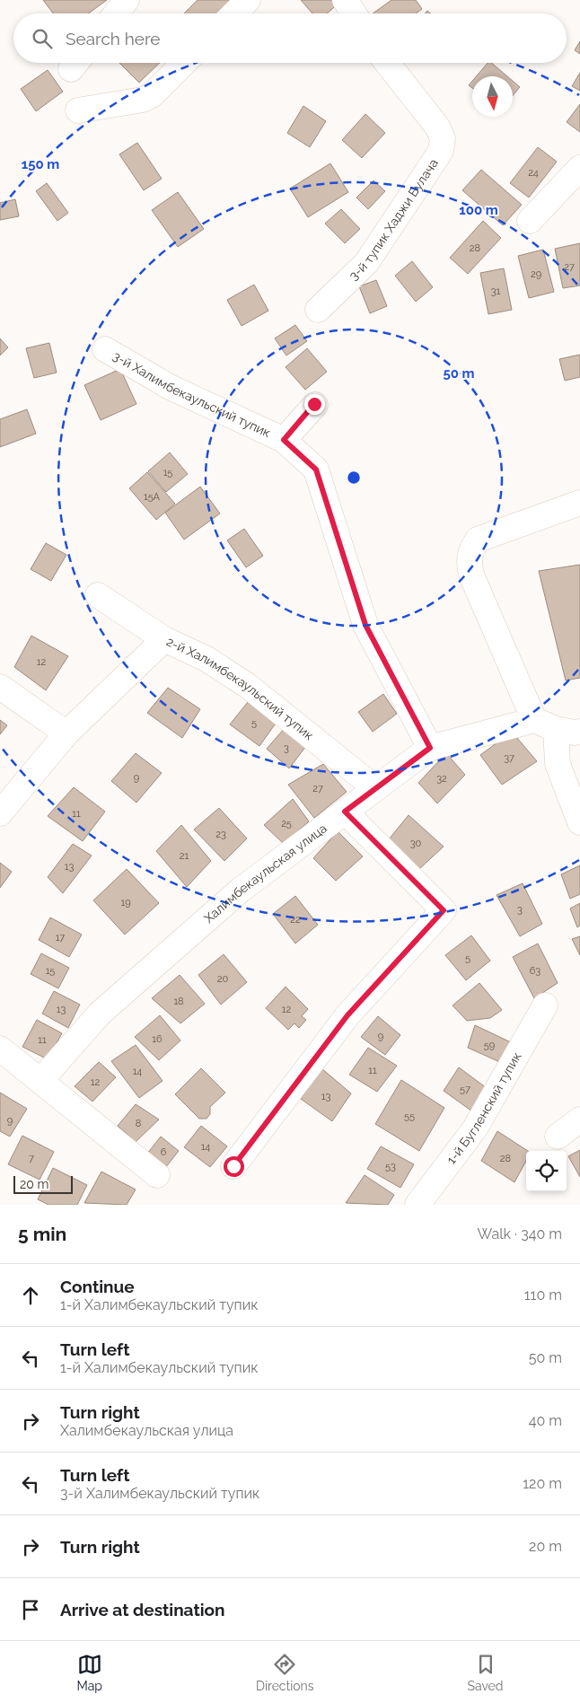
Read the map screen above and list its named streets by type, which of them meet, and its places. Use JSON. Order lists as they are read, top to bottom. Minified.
{"streets":{"street":["3-й тупик Хаджи Булача","3-й Халимбекаульский тупик","2-й Халимбекаульский тупик","Халимбекаульская улица","1-й Бугленский тупик"]},"crossings":[["3-й Халимбекаульский тупик","Халимбекаульская улица"],["2-й Халимбекаульский тупик","Халимбекаульская улица"]],"house_numbers":["24","28","27","29","31","15","15А","12","5","3","37","9","32","27","11","25","23","30","21","13","19","3","22","17","5","15","63","20","18","13","12","9","16","11","59","11","14","12","57","13","55","9","8","14","6","7","28","53"],"scale_bar":"20 m","north":"bottom","page":{"search":"Search here","scale":"20 m","heading":["5 min","Walk · 340 m"],"list":[["Continue","1-й Халимбекаульский тупик","110 m"],["Turn left","1-й Халимбекаульский тупик","50 m"],["Turn right","Халимбекаульская улица","40 m"],["Turn left","3-й Халимбекаульский тупик","120 m"],["Turn right","20 m"],"Arrive at destination"],"nav":["Map","Directions","Saved"]},"rings":["150 m","100 m","50 m"]}
